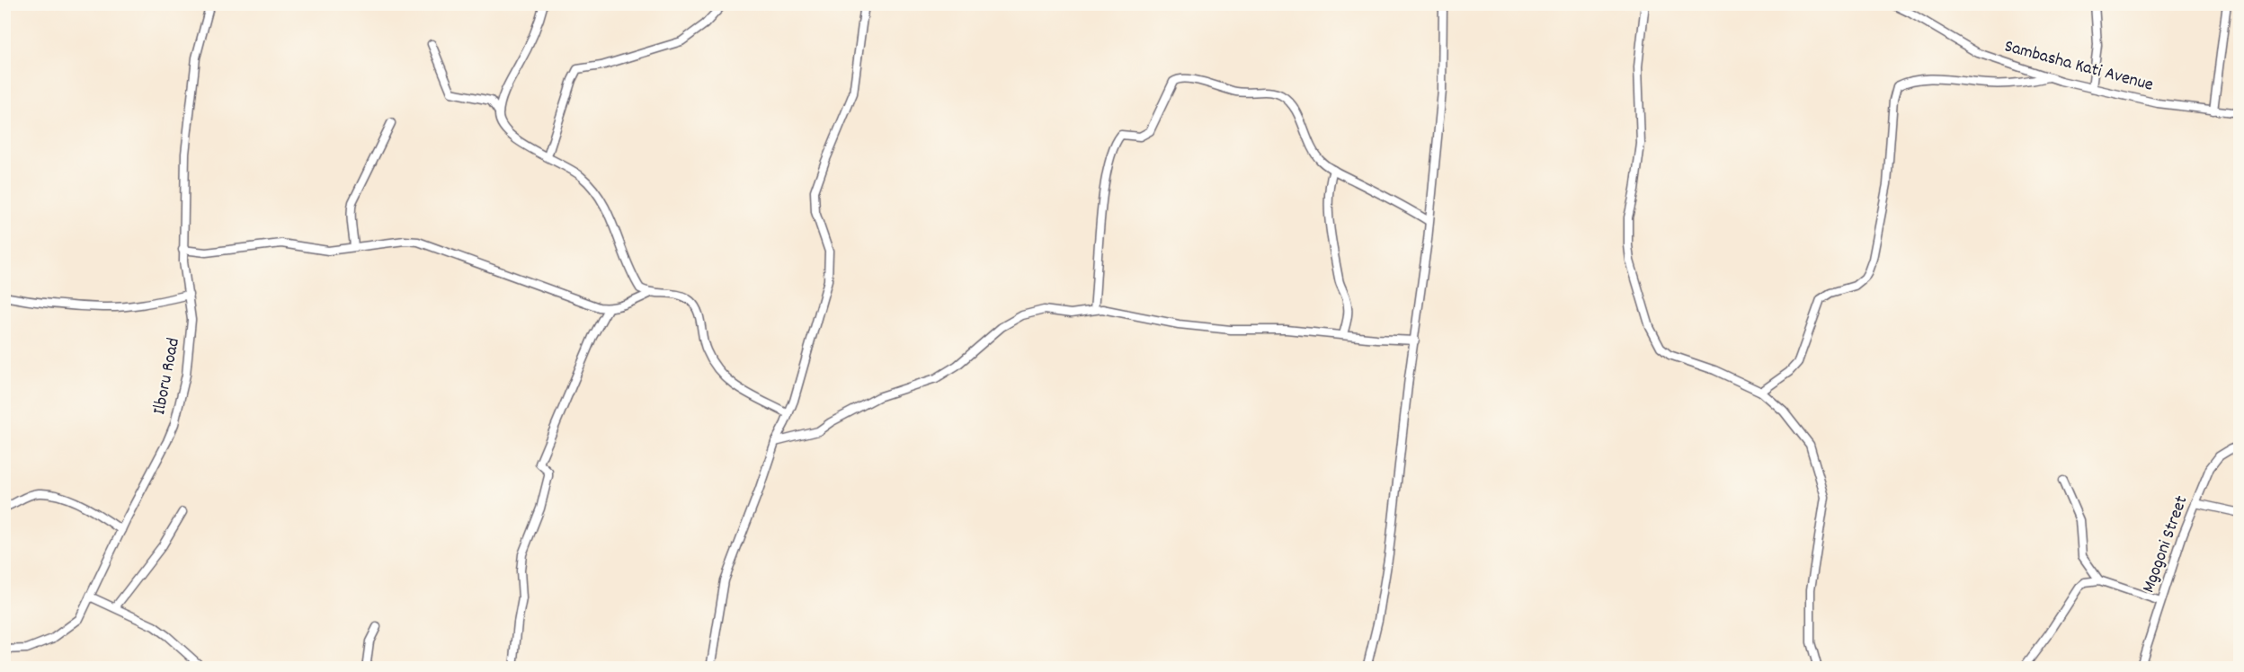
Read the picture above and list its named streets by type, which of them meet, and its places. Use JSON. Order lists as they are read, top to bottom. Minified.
{"streets":{"street":["Sambasha Kati Avenue","Ilboru Road","Mgogoni Street"]}}
